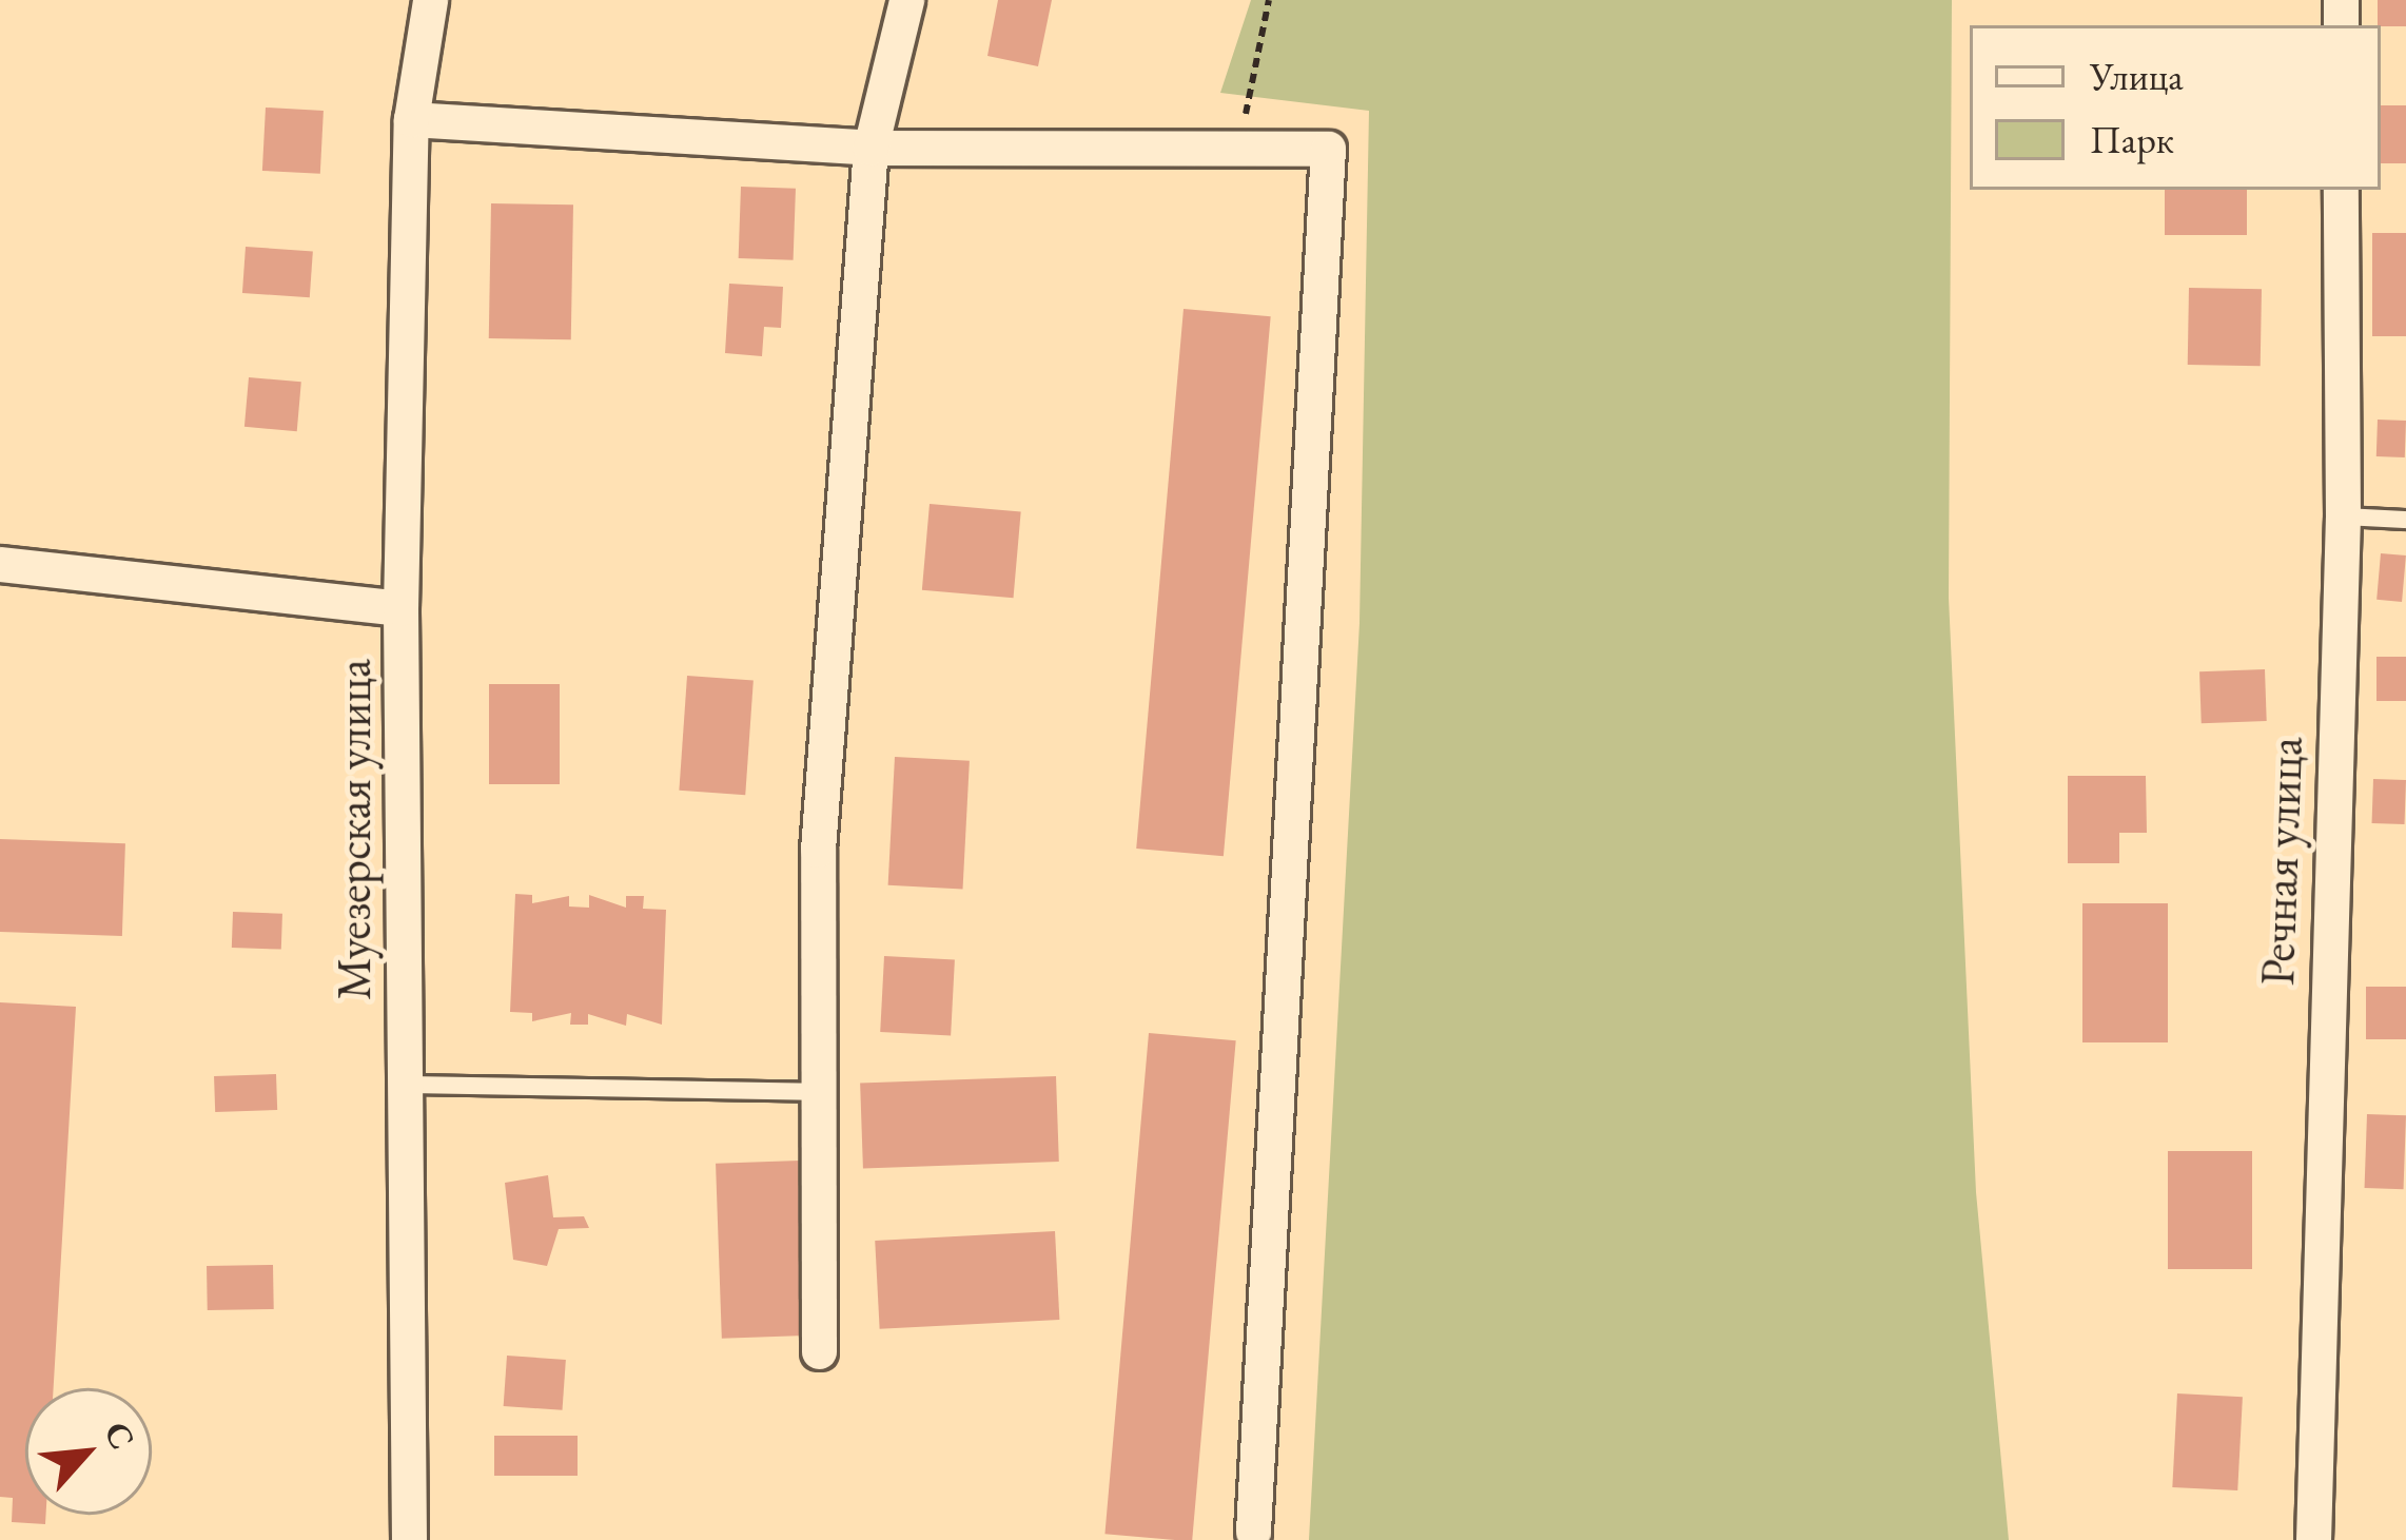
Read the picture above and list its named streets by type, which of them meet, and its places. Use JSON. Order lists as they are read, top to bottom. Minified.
{"streets":{"street":["Муезерская улица","Речная улица"]},"legend":["Улица","Парк"],"north":"top right"}
